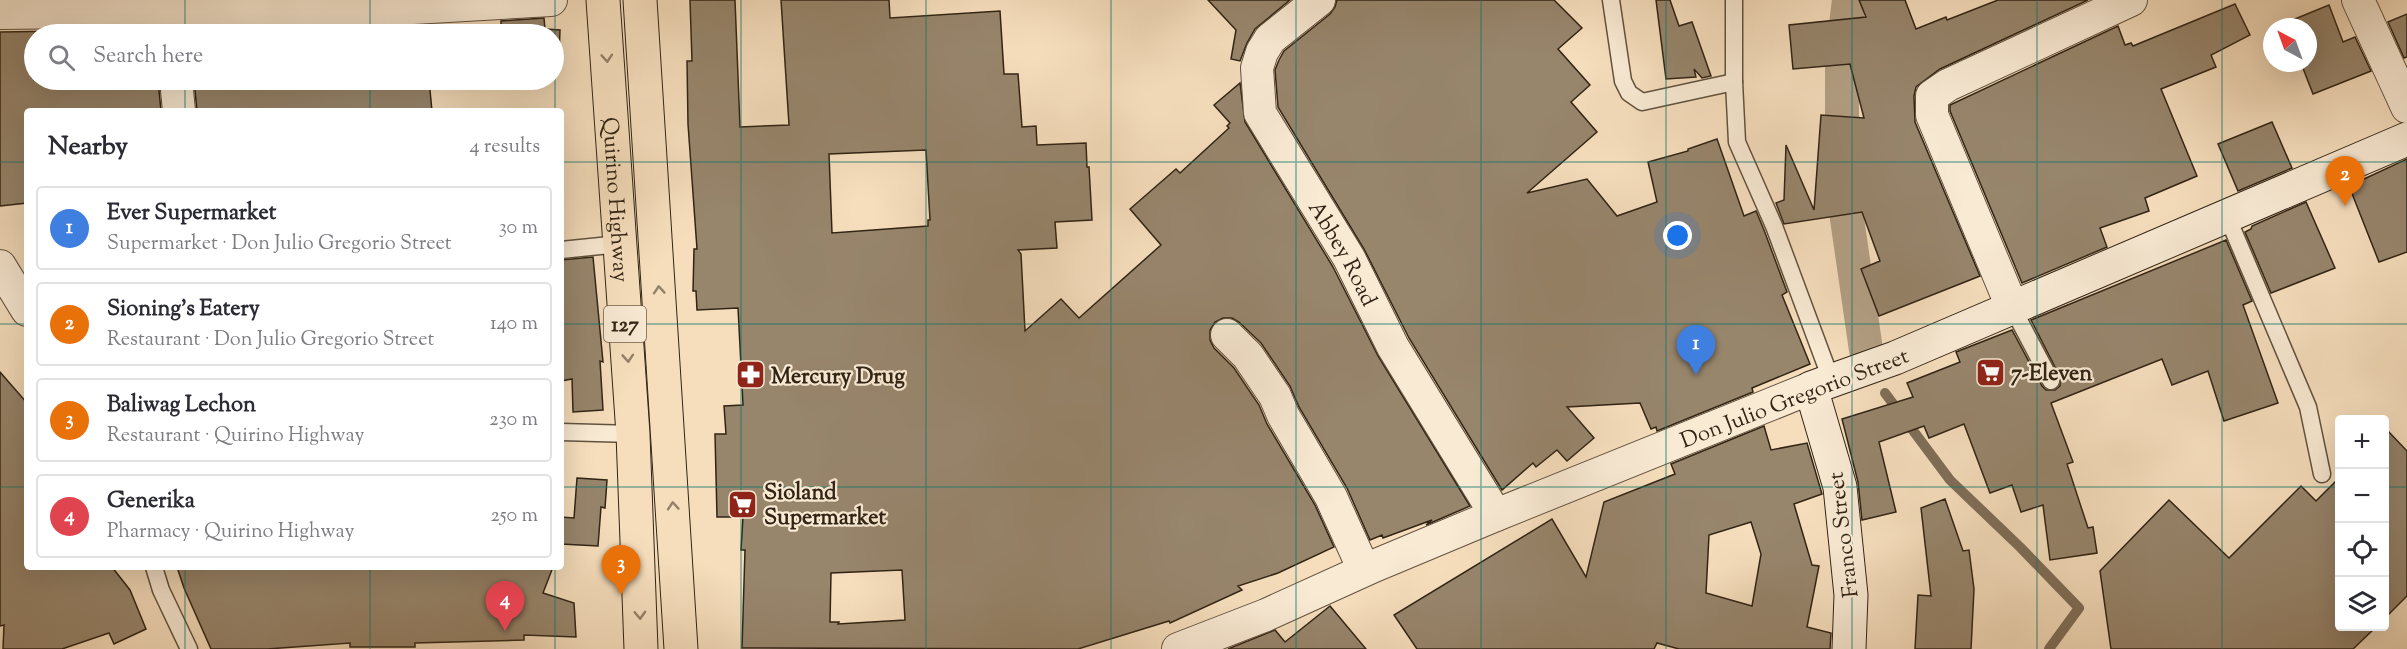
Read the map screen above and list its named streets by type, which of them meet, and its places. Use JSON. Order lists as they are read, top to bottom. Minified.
{"streets":{"main road":["Quirino Highway","127"],"street":["Abbey Road","Don Julio Gregorio Street","Franco Street"]},"crossings":[["Abbey Road","Don Julio Gregorio Street"],["Don Julio Gregorio Street","Franco Street"]],"places":{"supermarket":["7-Eleven","Sioland Supermarket"],"pharmacy":["Mercury Drug"]},"north":"top left","page":{"search":"Search here","heading":["Nearby","4 results"],"pins":["2","1","3","4"],"list":[{"mark":"1","name":"Ever Supermarket","note":"Supermarket · Don Julio Gregorio Street","value":"30 m"},{"mark":"2","name":"Sioning's Eatery","note":"Restaurant · Don Julio Gregorio Street","value":"140 m"},{"mark":"3","name":"Baliwag Lechon","note":"Restaurant · Quirino Highway","value":"230 m"},{"mark":"4","name":"Generika","note":"Pharmacy · Quirino Highway","value":"250 m"}],"map_buttons":["+","−"]}}
